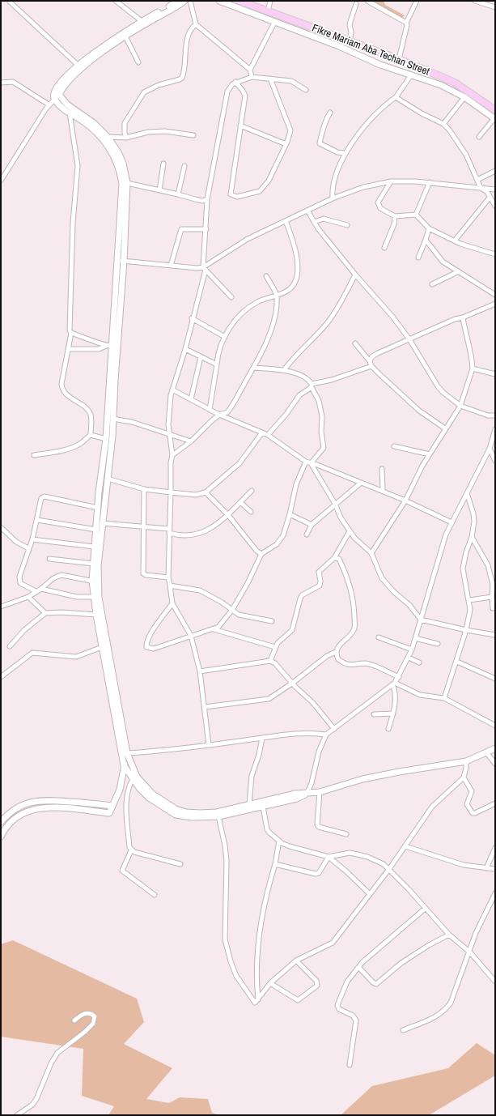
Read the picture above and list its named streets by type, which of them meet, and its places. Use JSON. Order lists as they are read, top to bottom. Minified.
{"streets":{"main road":["Fikre Mariam Aba Techan Street"]}}
